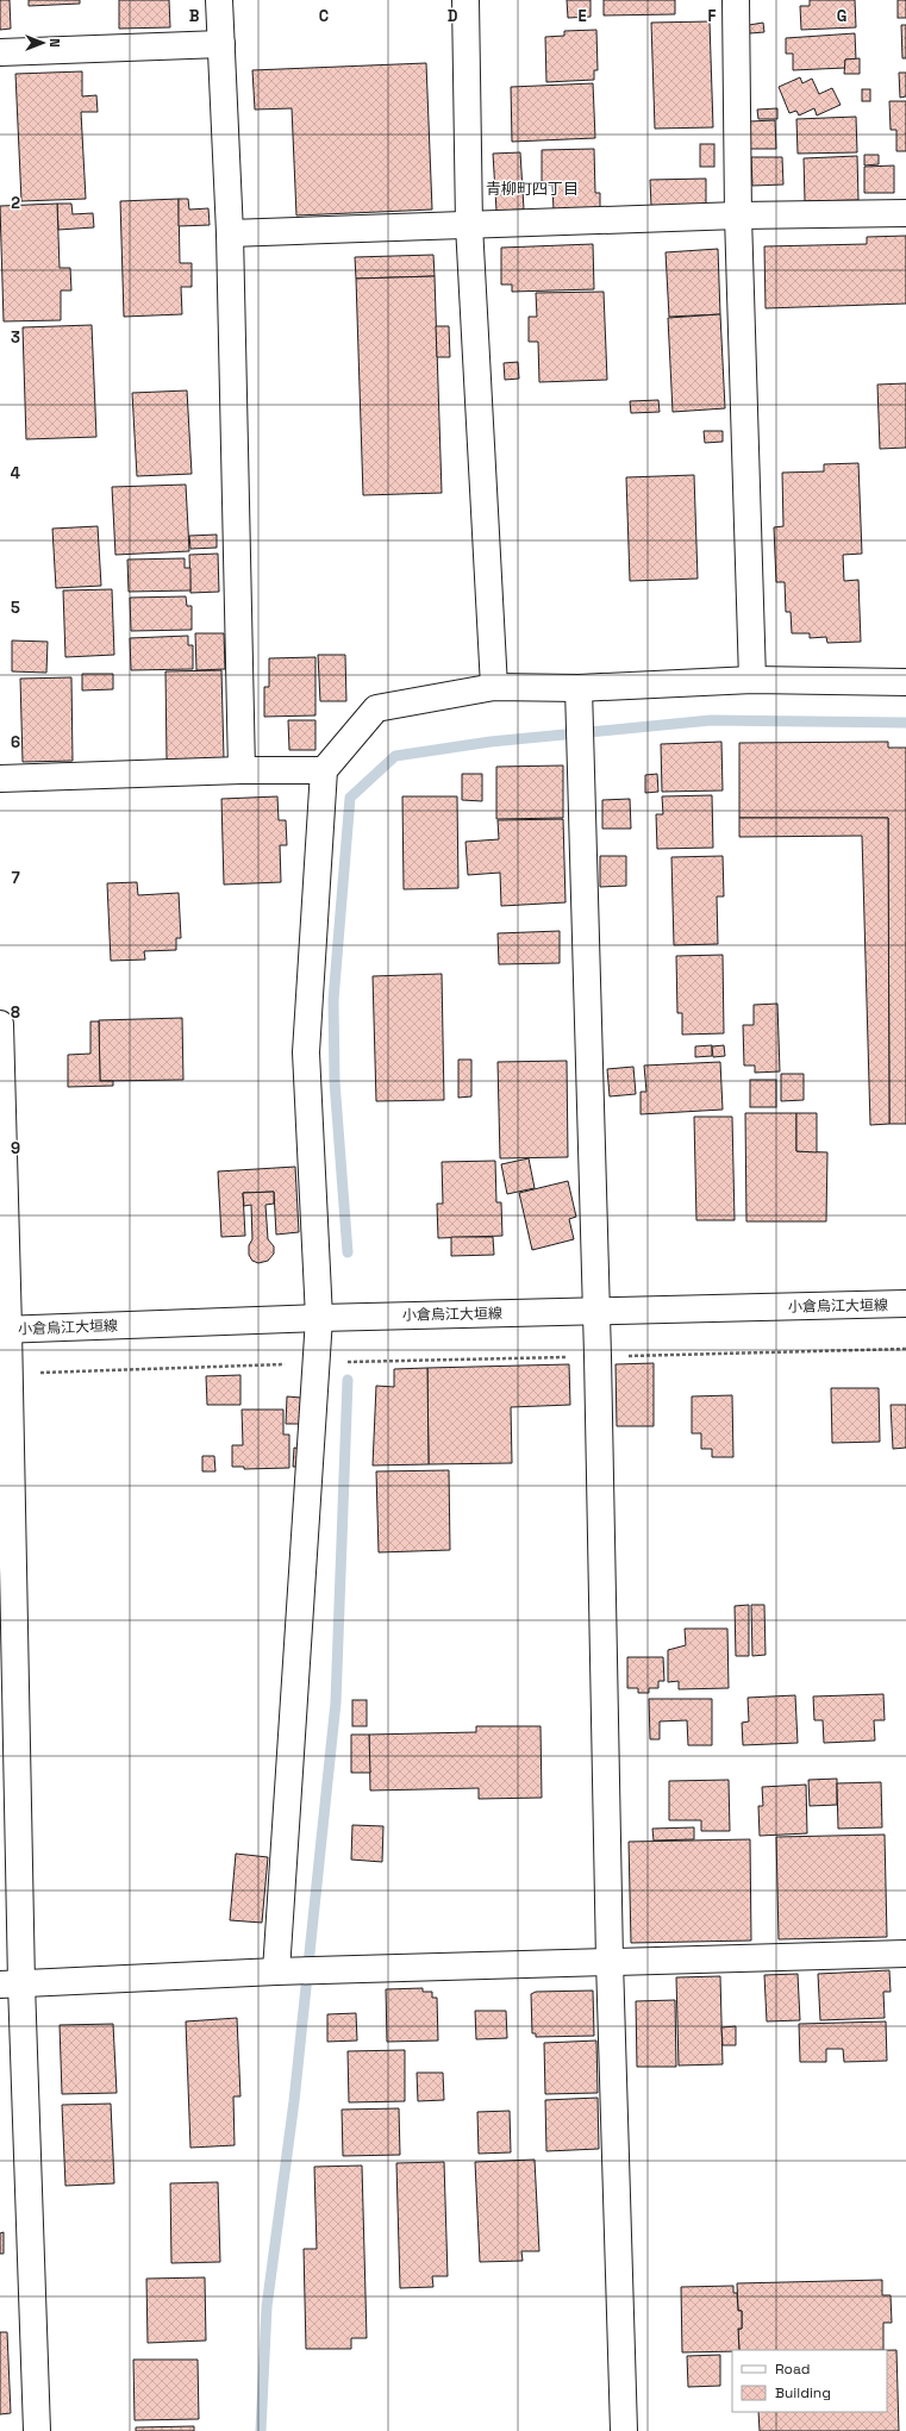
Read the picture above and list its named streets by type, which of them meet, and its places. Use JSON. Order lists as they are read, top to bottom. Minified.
{"streets":{"street":["小倉烏江大垣線"]},"districts":["青柳町四丁目"],"legend":["Road","Building"],"north":"right","grid":{"columns":["B","C","D","E","F","G"],"rows":["2","3","4","5","6","7","8","9"]}}
